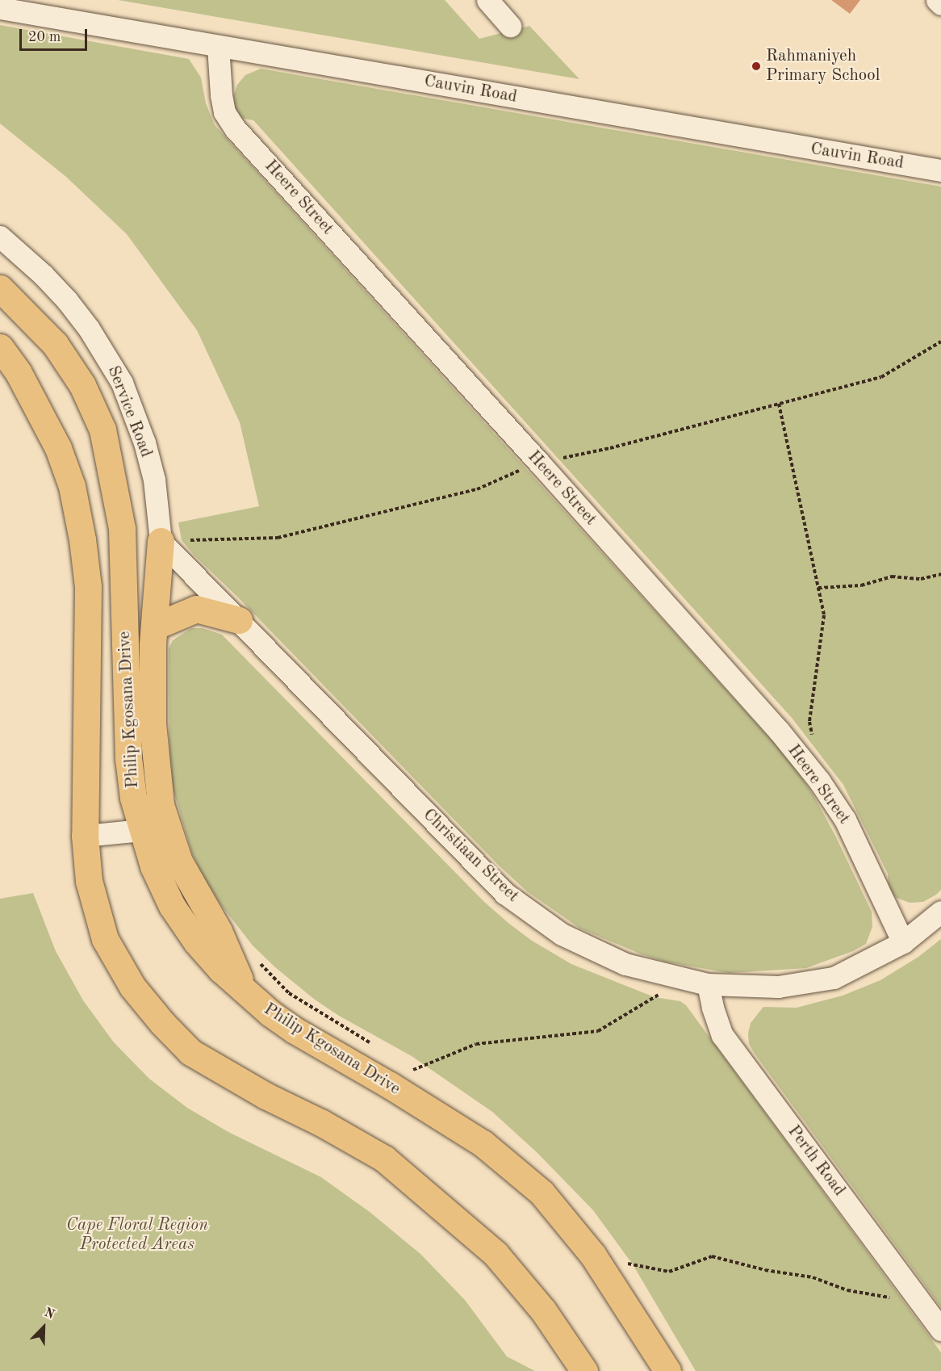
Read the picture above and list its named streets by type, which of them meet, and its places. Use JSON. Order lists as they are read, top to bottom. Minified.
{"streets":{"main road":["Philip Kgosana Drive"],"street":["Cauvin Road","Heere Street","Service Road","Christiaan Street","Perth Road"]},"crossings":[["Cauvin Road","Heere Street"],["Heere Street","Christiaan Street"],["Service Road","Christiaan Street"],["Christiaan Street","Perth Road"]],"parks":["Cape Floral Region Protected Areas"],"places":["Rahmaniyeh Primary School"],"scale_bar":"20 m","north":"top right"}
